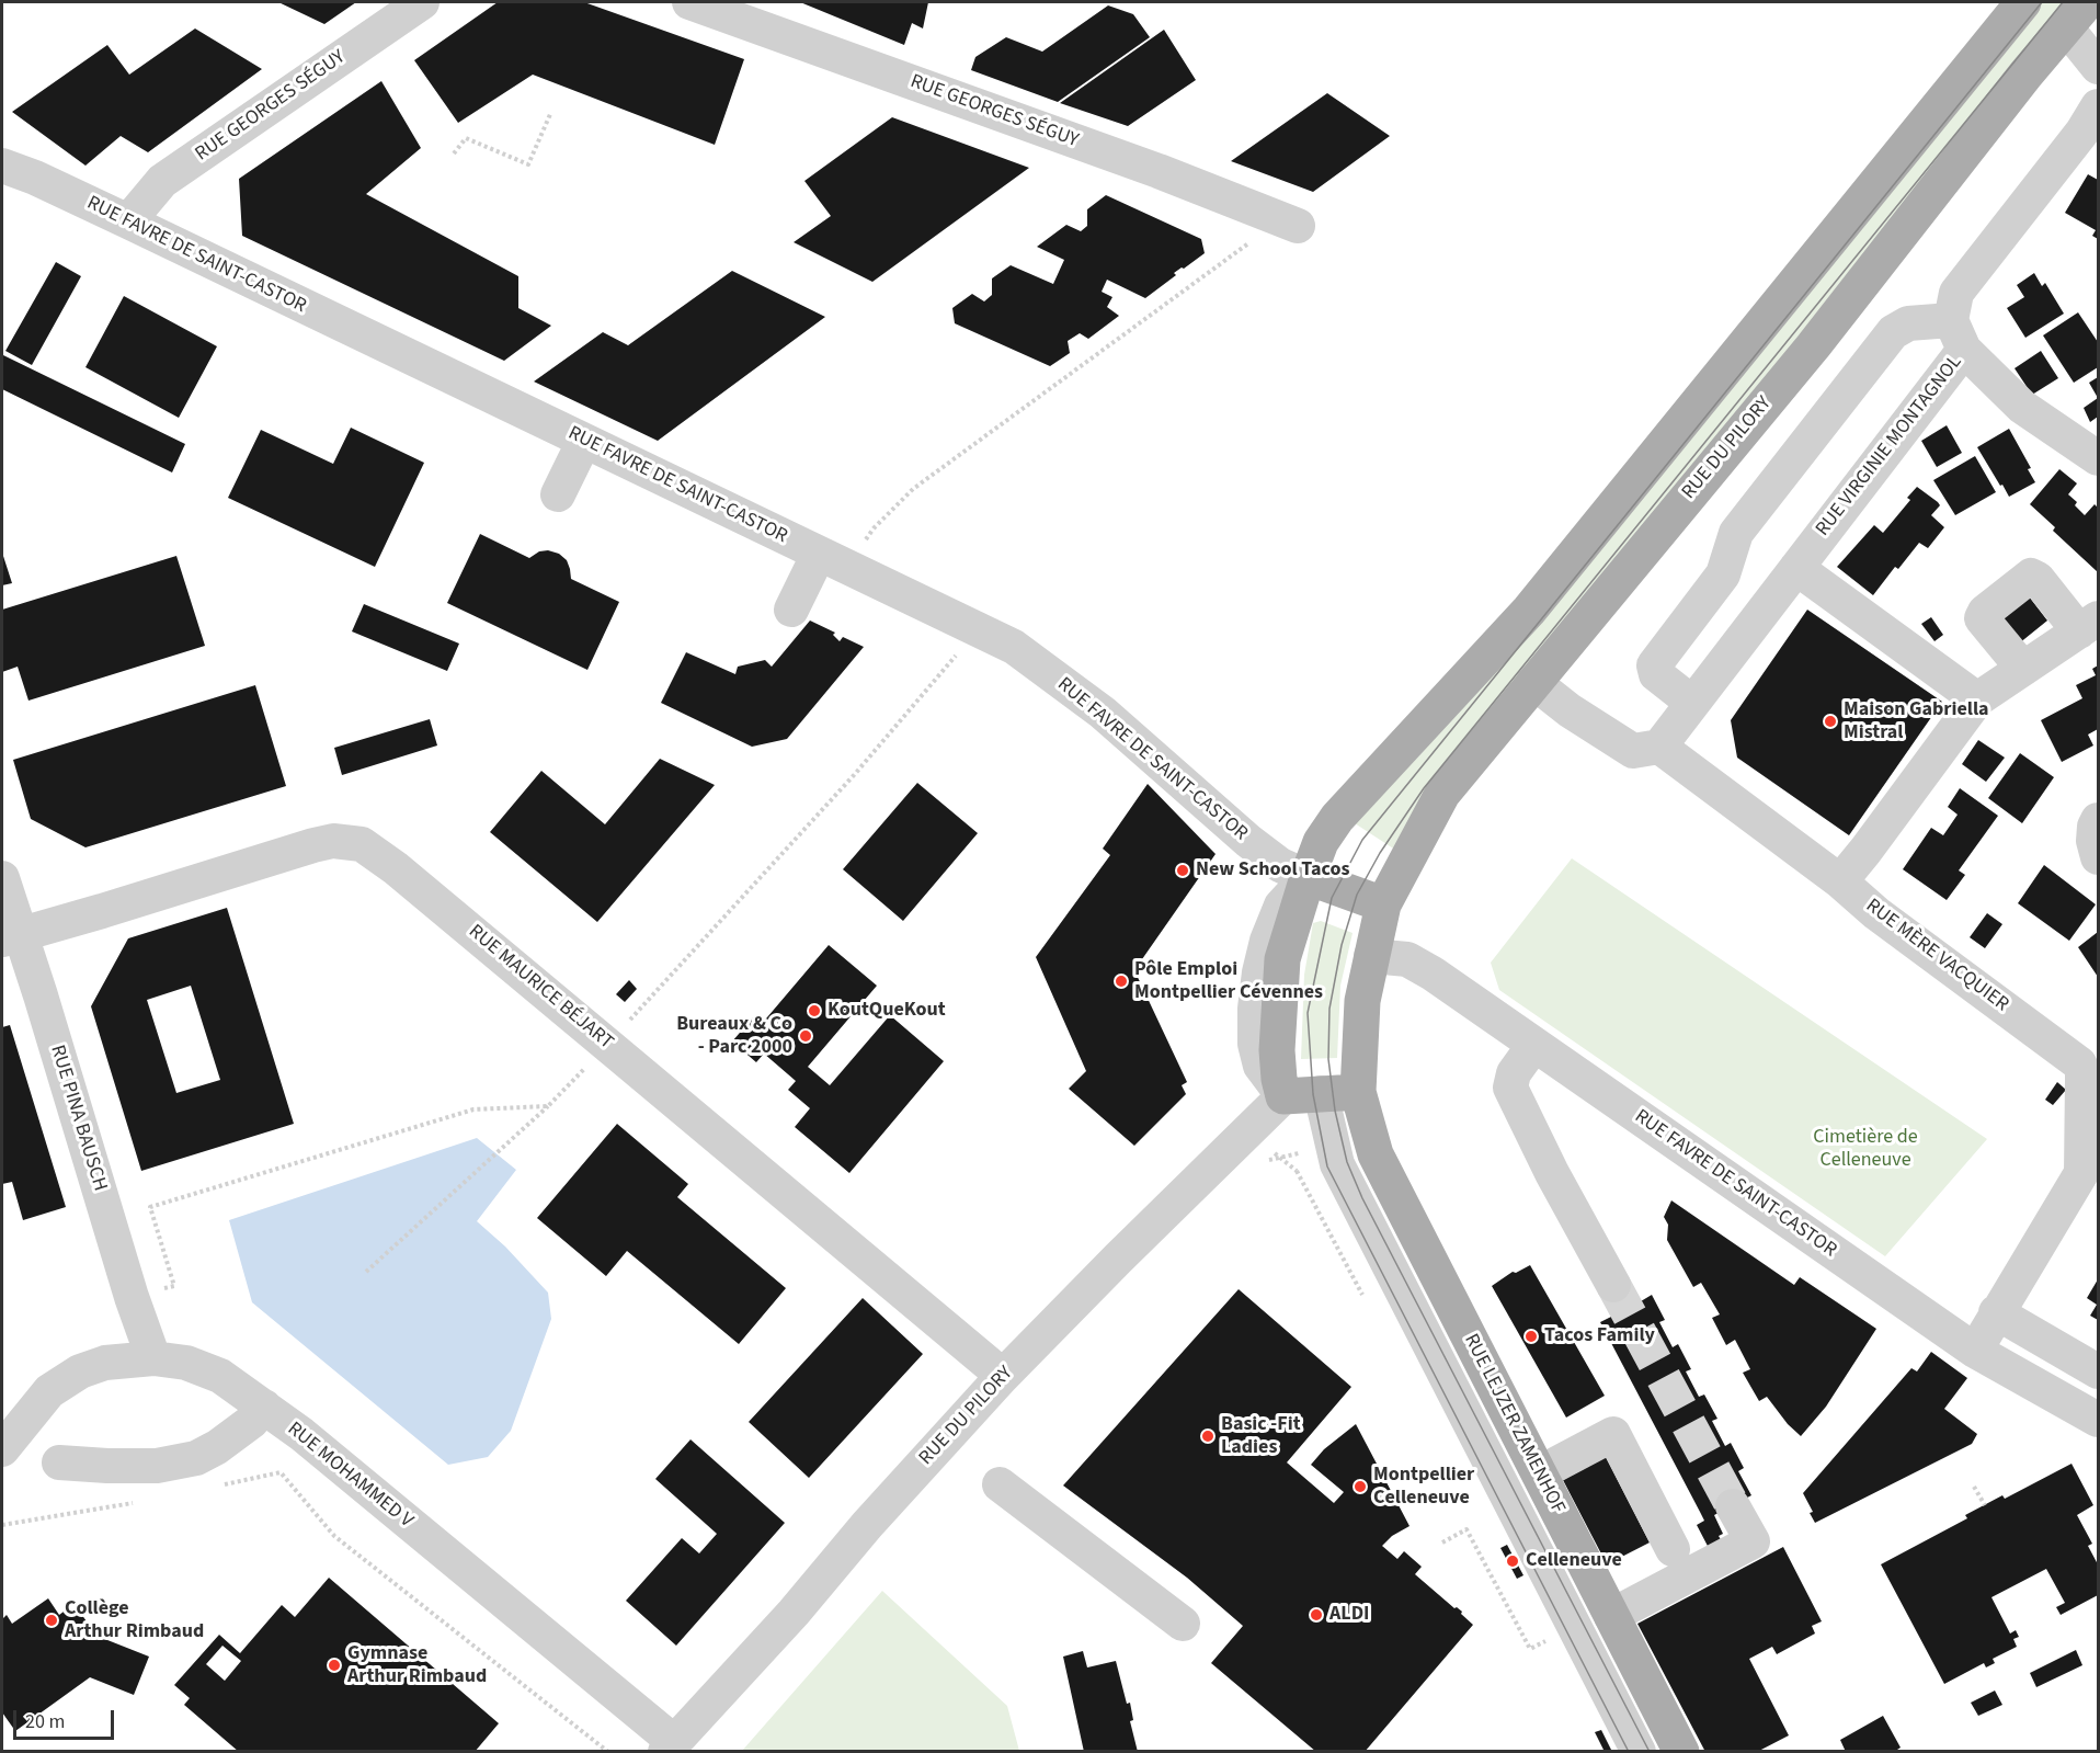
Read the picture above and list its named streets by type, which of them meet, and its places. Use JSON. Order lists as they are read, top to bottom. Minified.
{"streets":{"main road":["RUE DU PILORY","RUE LEJZER ZAMENHOF"],"street":["RUE GEORGES SÉGUY","RUE FAVRE DE SAINT-CASTOR","RUE VIRGINIE MONTAGNOL","RUE MÈRE VACQUIER","RUE MAURICE BÉJART","RUE PINA BAUSCH","RUE MOHAMMED V"]},"crossings":[["RUE GEORGES SÉGUY","RUE FAVRE DE SAINT-CASTOR"],["RUE FAVRE DE SAINT-CASTOR","RUE DU PILORY"],["RUE FAVRE DE SAINT-CASTOR","RUE MÈRE VACQUIER"],["RUE FAVRE DE SAINT-CASTOR","RUE LEJZER ZAMENHOF"],["RUE VIRGINIE MONTAGNOL","RUE MÈRE VACQUIER"],["RUE DU PILORY","RUE MAURICE BÉJART"],["RUE DU PILORY","RUE LEJZER ZAMENHOF"],["RUE DU PILORY","RUE MOHAMMED V"],["RUE MAURICE BÉJART","RUE PINA BAUSCH"],["RUE PINA BAUSCH","RUE MOHAMMED V"]],"parks":["Cimetière de Celleneuve"],"places":["Maison Gabriella Mistral","New School Tacos","Pôle Emploi Montpellier Cévennes","KoutQueKout","Bureaux & Co - Parc 2000","Tacos Family","Basic -Fit Ladies","Montpellier Celleneuve","Celleneuve","ALDI","Collège Arthur Rimbaud","Gymnase Arthur Rimbaud"],"scale_bar":"20 m"}
